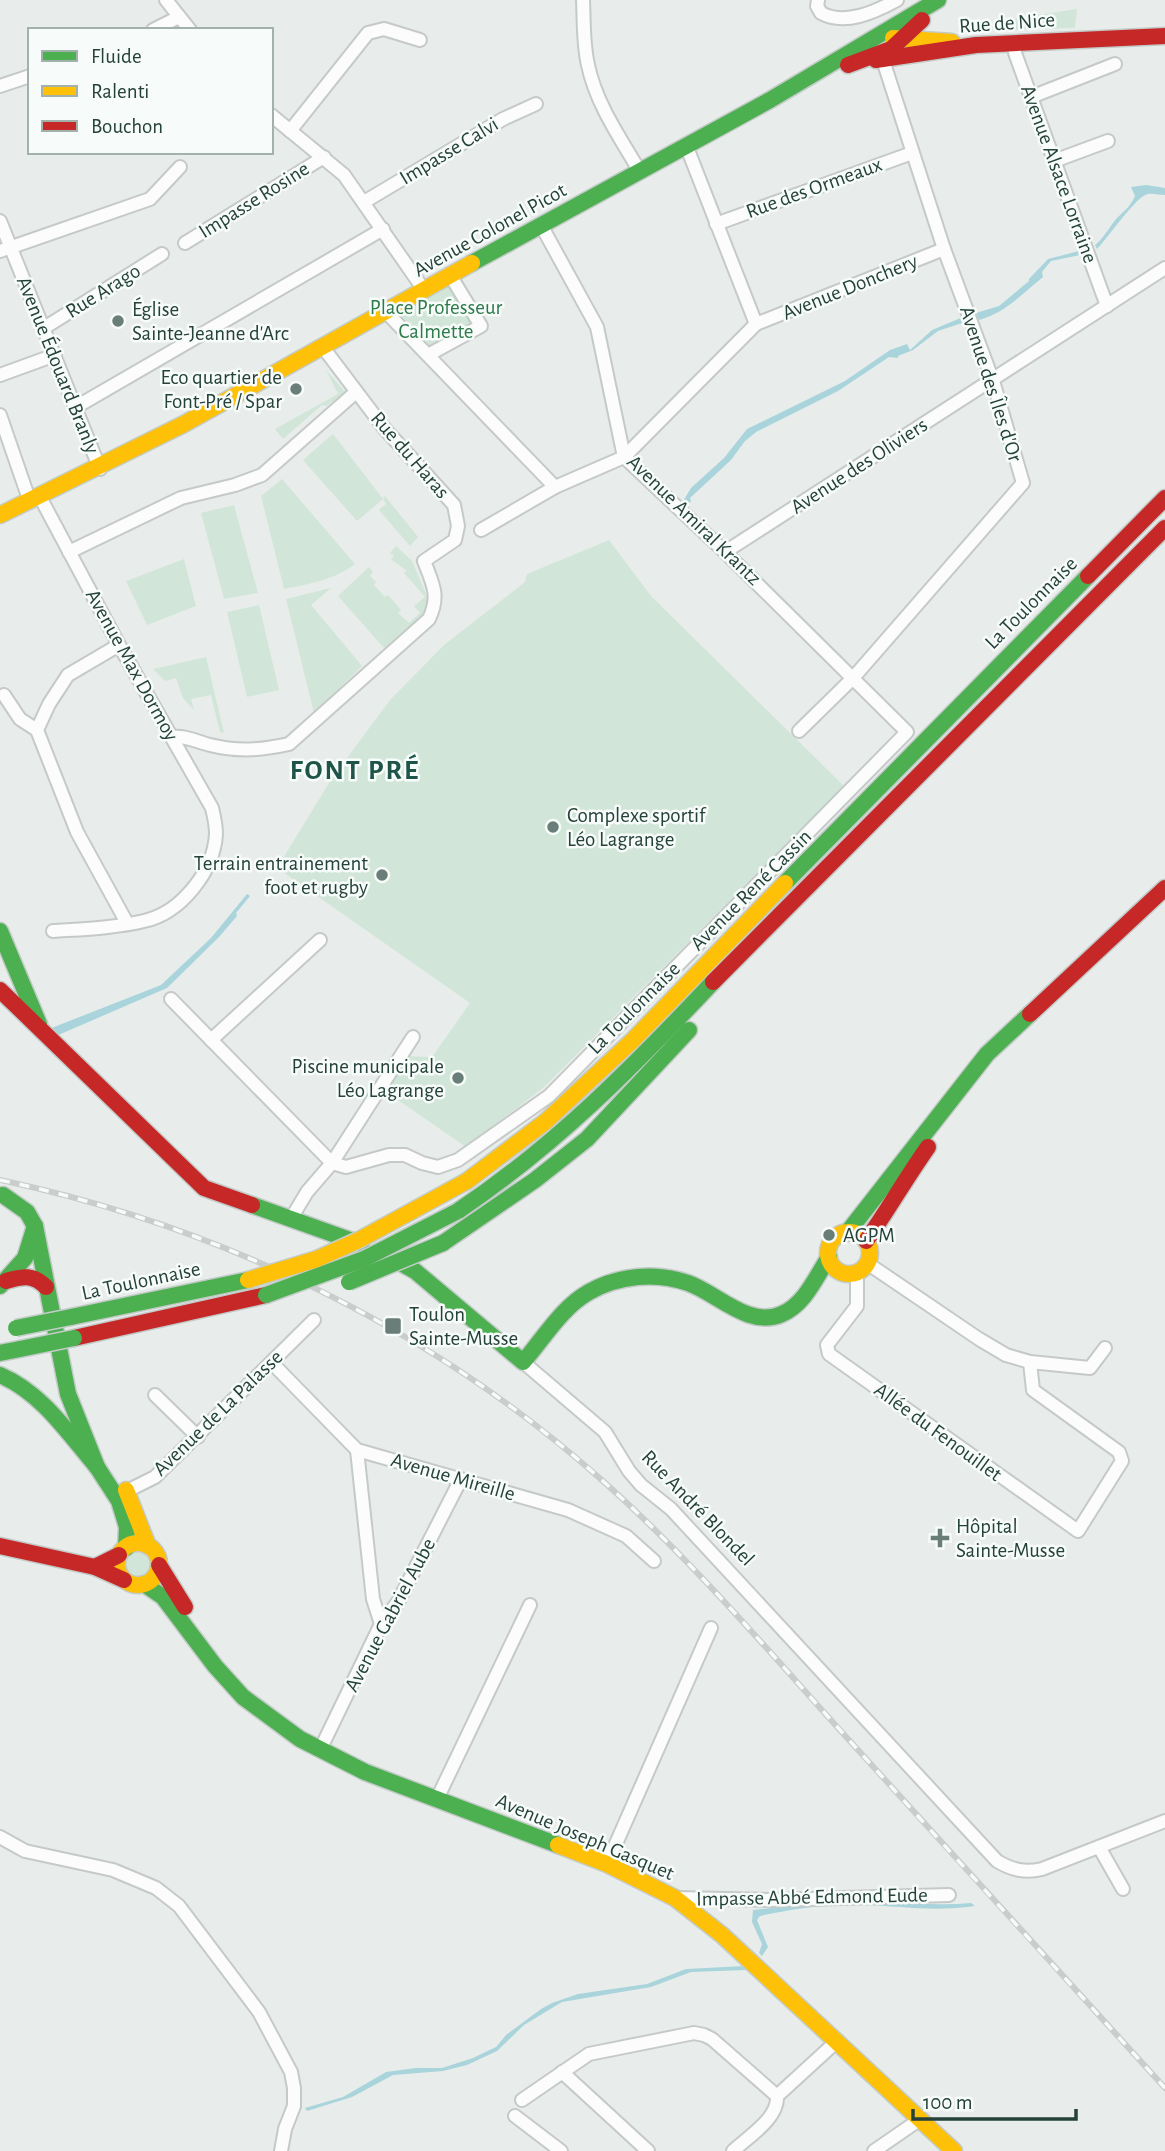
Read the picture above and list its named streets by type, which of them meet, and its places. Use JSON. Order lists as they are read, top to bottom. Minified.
{"streets":{"main road":["Rue de Nice","Avenue Colonel Picot","La Toulonnaise","Rue André Blondel","Avenue Joseph Gasquet"],"street":["Impasse Calvi","Avenue Alsace Lorraine","Rue des Ormeaux","Impasse Rosine","Avenue Donchery","Rue Arago","Avenue Édouard Branly","Avenue des Îles d'Or","Rue du Haras","Avenue des Oliviers","Avenue Amiral Krantz","Avenue Max Dormoy","Avenue René Cassin","Avenue de La Palasse","Allée du Fenouillet","Avenue Mireille","Avenue Gabriel Aube","Impasse Abbé Edmond Eude"]},"crossings":[["Rue de Nice","Avenue Alsace Lorraine"],["Rue de Nice","Avenue Colonel Picot"],["Rue de Nice","Avenue des Îles d'Or"],["Avenue Alsace Lorraine","Avenue des Oliviers"],["Rue des Ormeaux","Avenue des Îles d'Or"],["Avenue Colonel Picot","Avenue Édouard Branly"],["Avenue Colonel Picot","Avenue des Îles d'Or"],["Avenue Colonel Picot","Rue du Haras"],["Avenue Colonel Picot","Avenue Amiral Krantz"],["Avenue Colonel Picot","Avenue Max Dormoy"],["Avenue Donchery","Avenue des Îles d'Or"],["Rue Arago","Avenue Édouard Branly"],["Avenue des Îles d'Or","Avenue des Oliviers"],["Avenue des Îles d'Or","Avenue Amiral Krantz"],["Rue du Haras","Avenue Max Dormoy"],["Avenue des Oliviers","Avenue Amiral Krantz"],["Avenue Amiral Krantz","Avenue René Cassin"],["Avenue Mireille","Avenue Gabriel Aube"],["Avenue Gabriel Aube","Avenue Joseph Gasquet"],["Avenue Joseph Gasquet","Impasse Abbé Edmond Eude"]],"districts":["FONT PRÉ"],"parks":["Place Professeur Calmette"],"places":{"other":["Église Sainte-Jeanne d'Arc","Eco quartier de Font-Pré / Spar","Complexe sportif Léo Lagrange","Terrain entrainement foot et rugby","Piscine municipale Léo Lagrange","AGPM"],"transit":["Toulon Sainte-Musse"],"health":["Hôpital Sainte-Musse"]},"legend":["Fluide","Ralenti","Bouchon"],"scale_bar":"100 m"}
